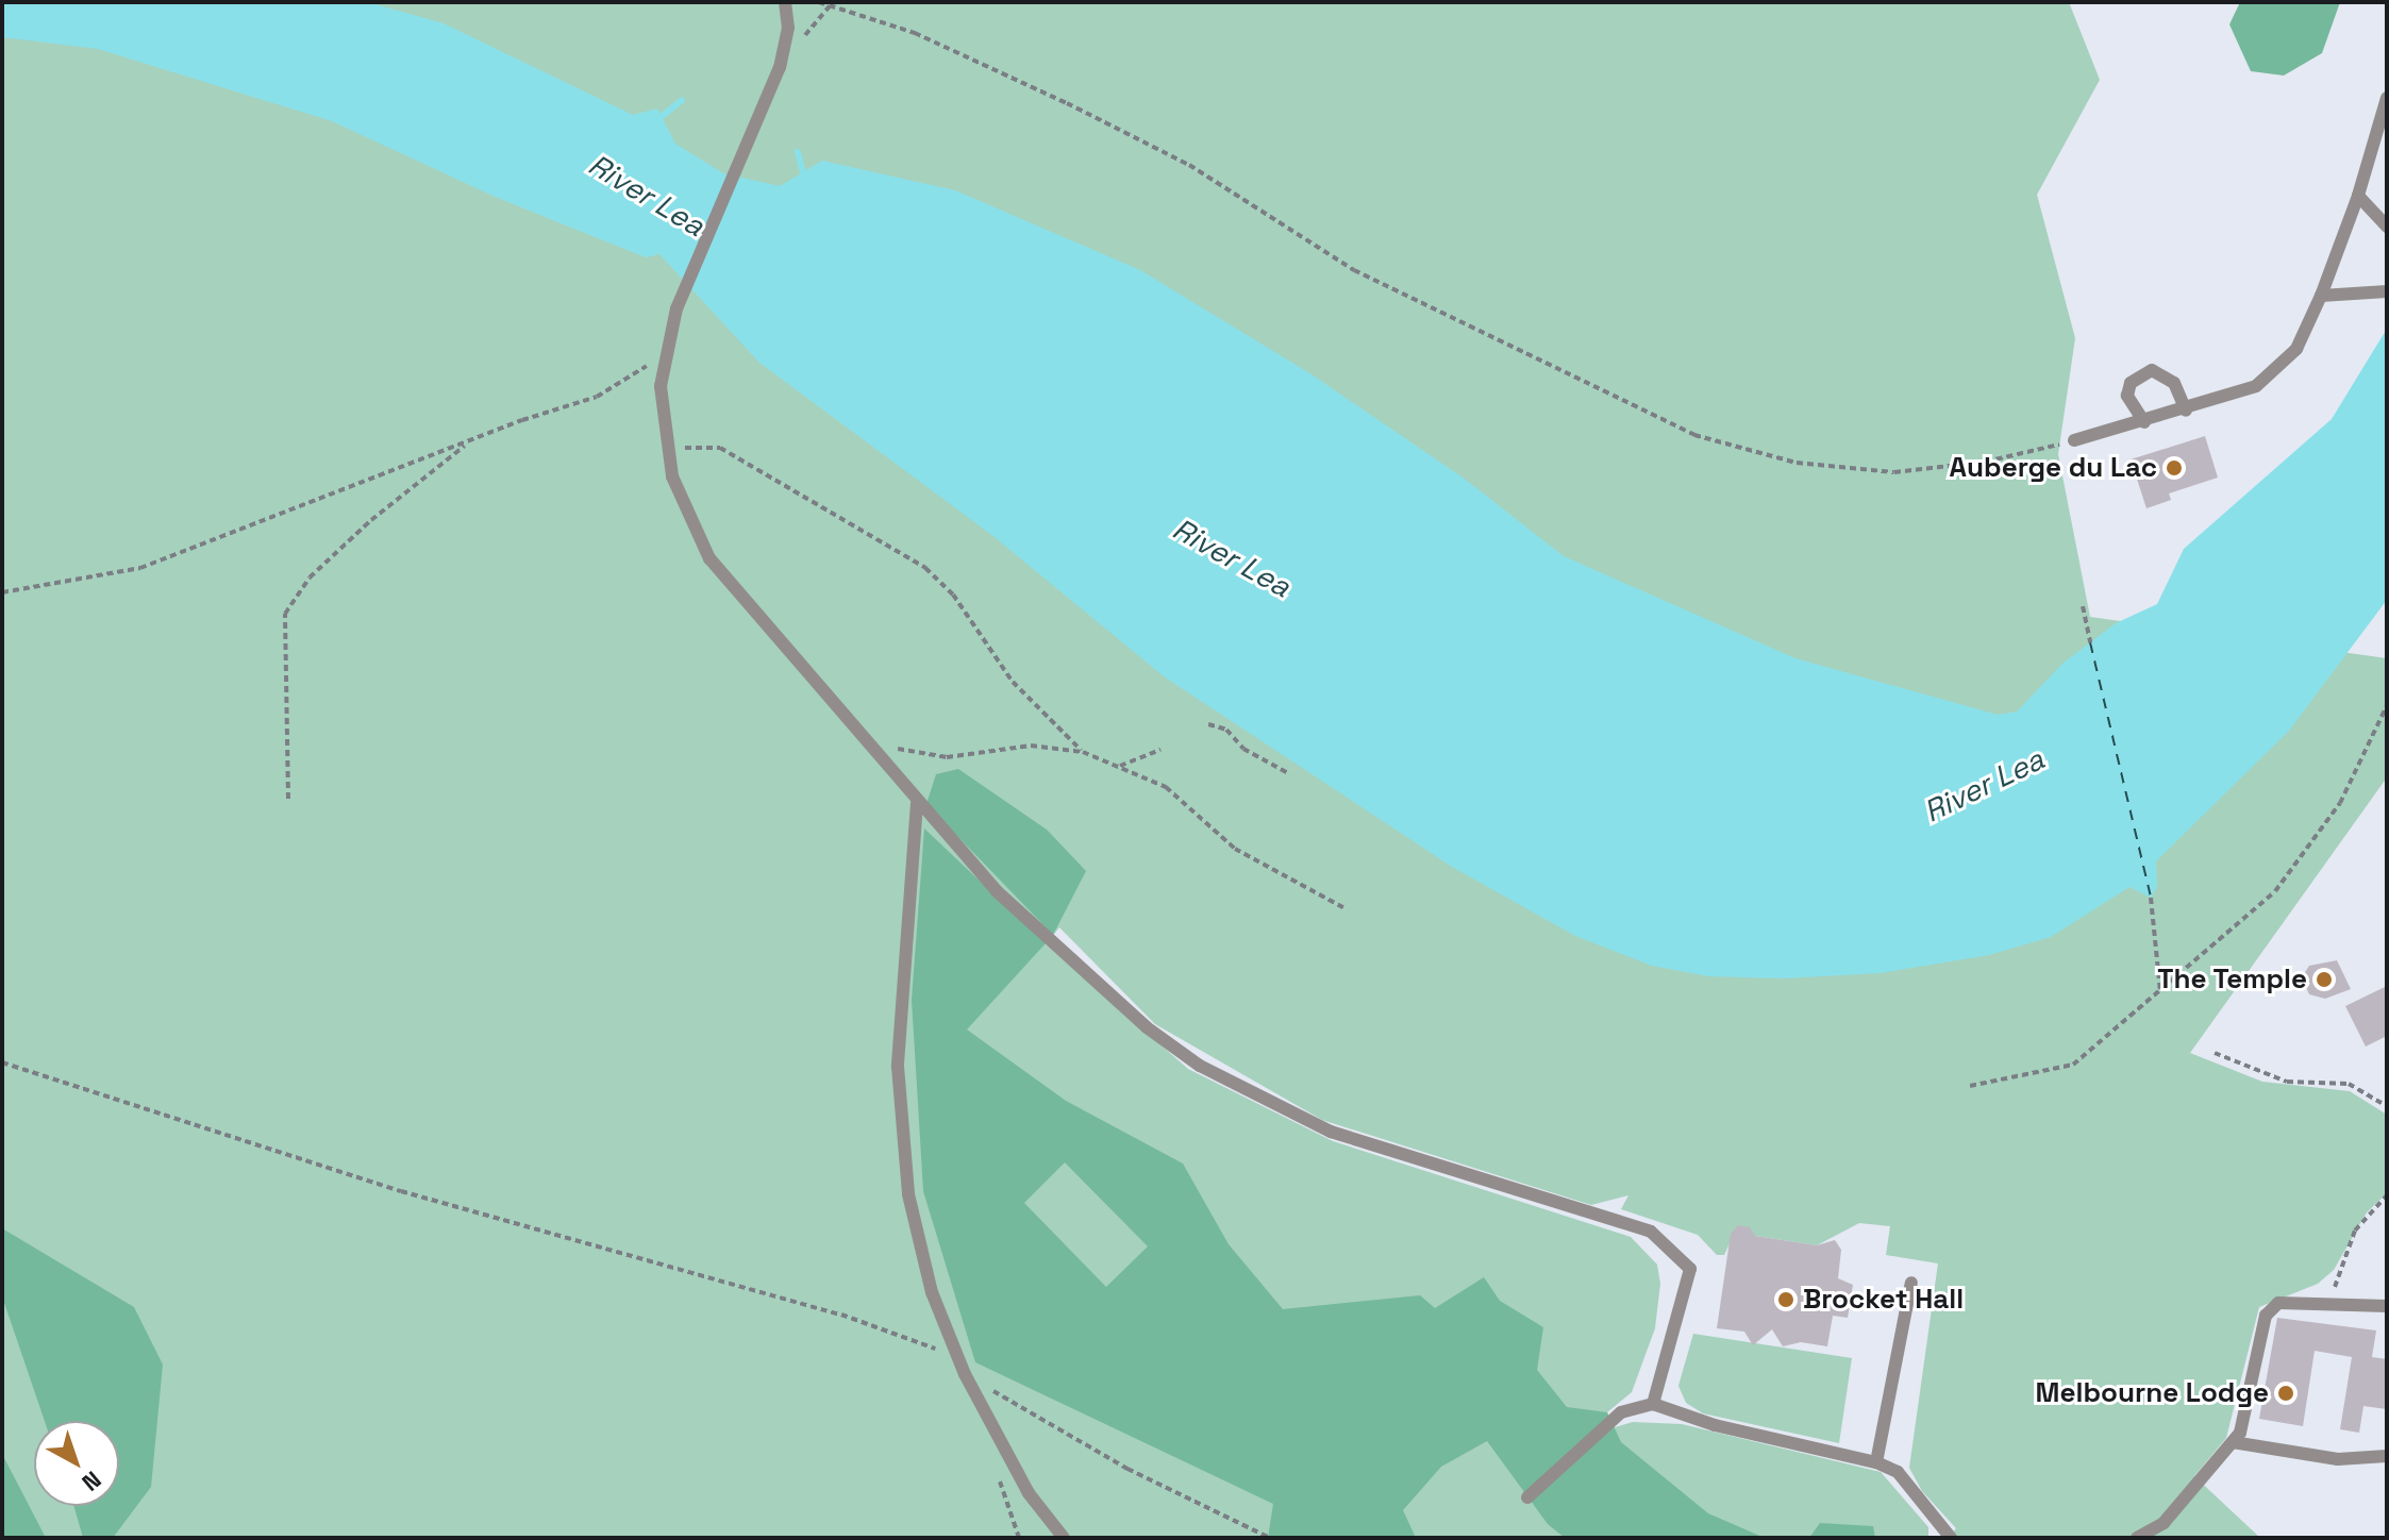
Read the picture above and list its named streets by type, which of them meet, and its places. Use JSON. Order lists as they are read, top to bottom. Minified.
{"water":["River Lea"],"places":["Auberge du Lac","The Temple","Brocket Hall","Melbourne Lodge"],"north":"bottom right"}
